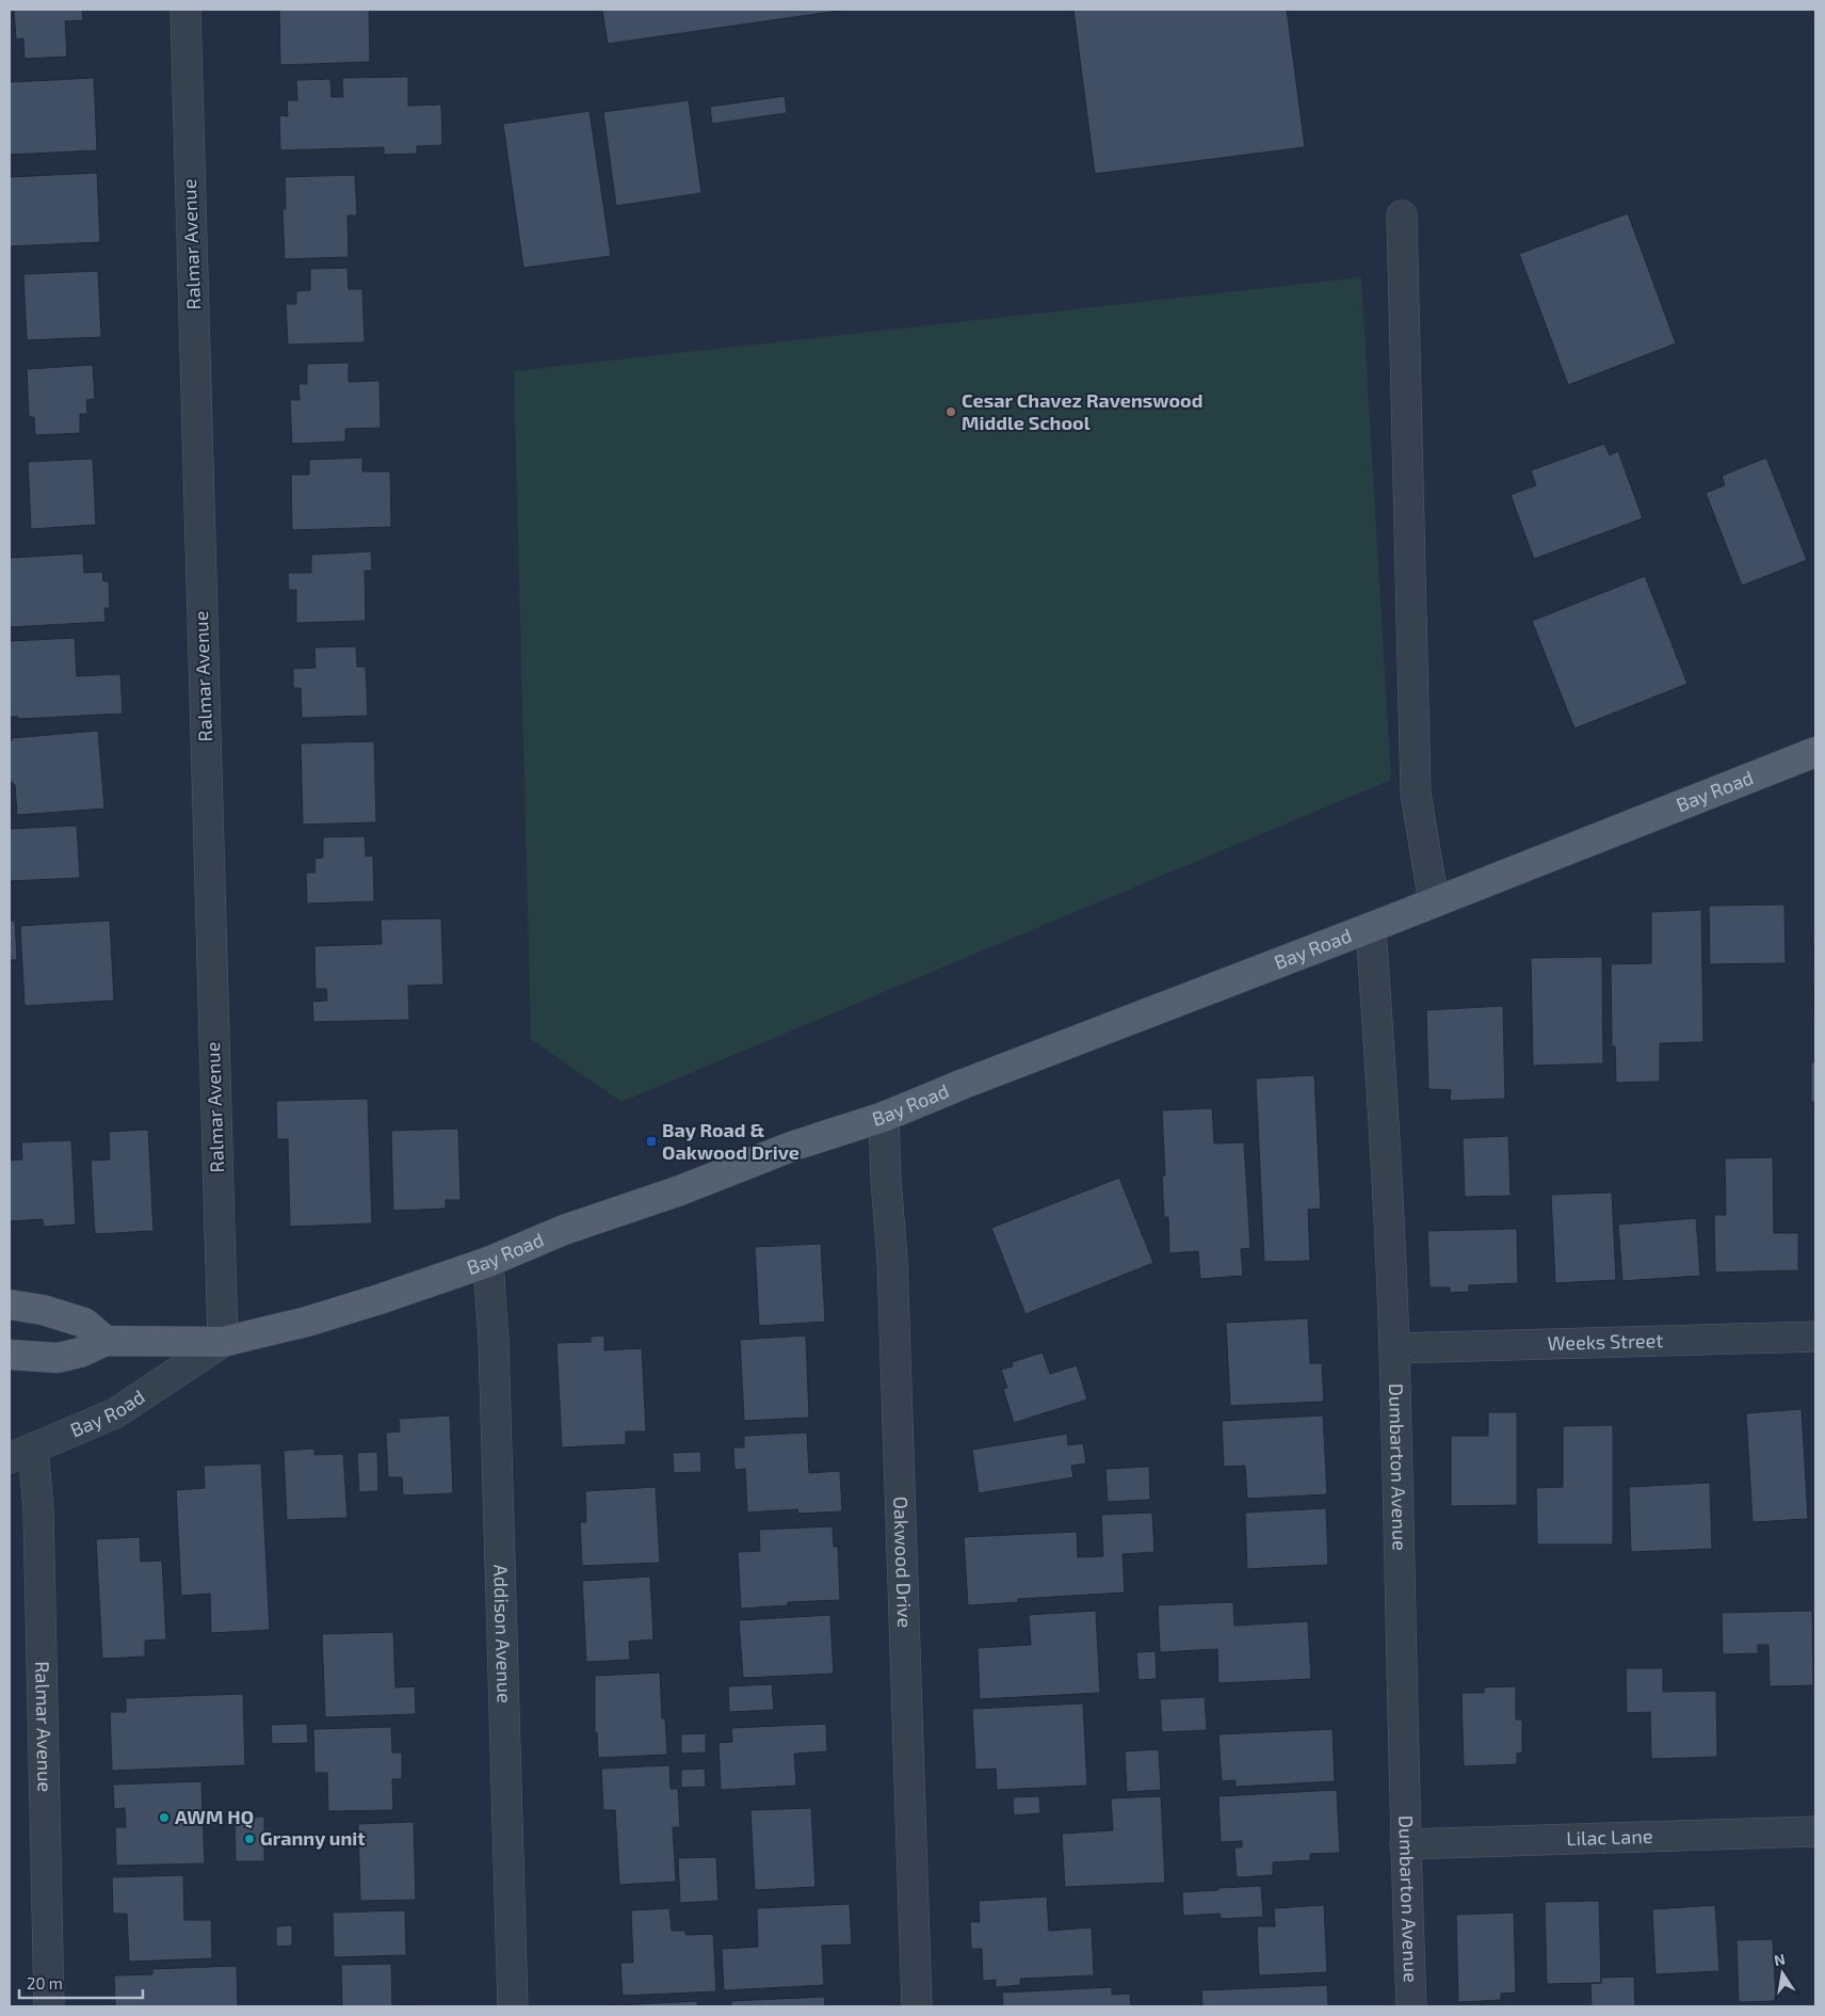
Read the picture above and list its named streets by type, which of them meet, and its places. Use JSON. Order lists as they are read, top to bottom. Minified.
{"streets":{"main road":["Bay Road"],"street":["Ralmar Avenue","Weeks Street","Dumbarton Avenue","Oakwood Drive","Addison Avenue","Lilac Lane"]},"crossings":[["Ralmar Avenue","Bay Road"],["Bay Road","Dumbarton Avenue"],["Bay Road","Oakwood Drive"],["Bay Road","Addison Avenue"],["Weeks Street","Dumbarton Avenue"],["Dumbarton Avenue","Lilac Lane"]],"places":{"other":["Cesar Chavez Ravenswood Middle School","AWM HQ","Granny unit"],"transit":["Bay Road & Oakwood Drive"]},"scale_bar":"20 m","north":"top"}
